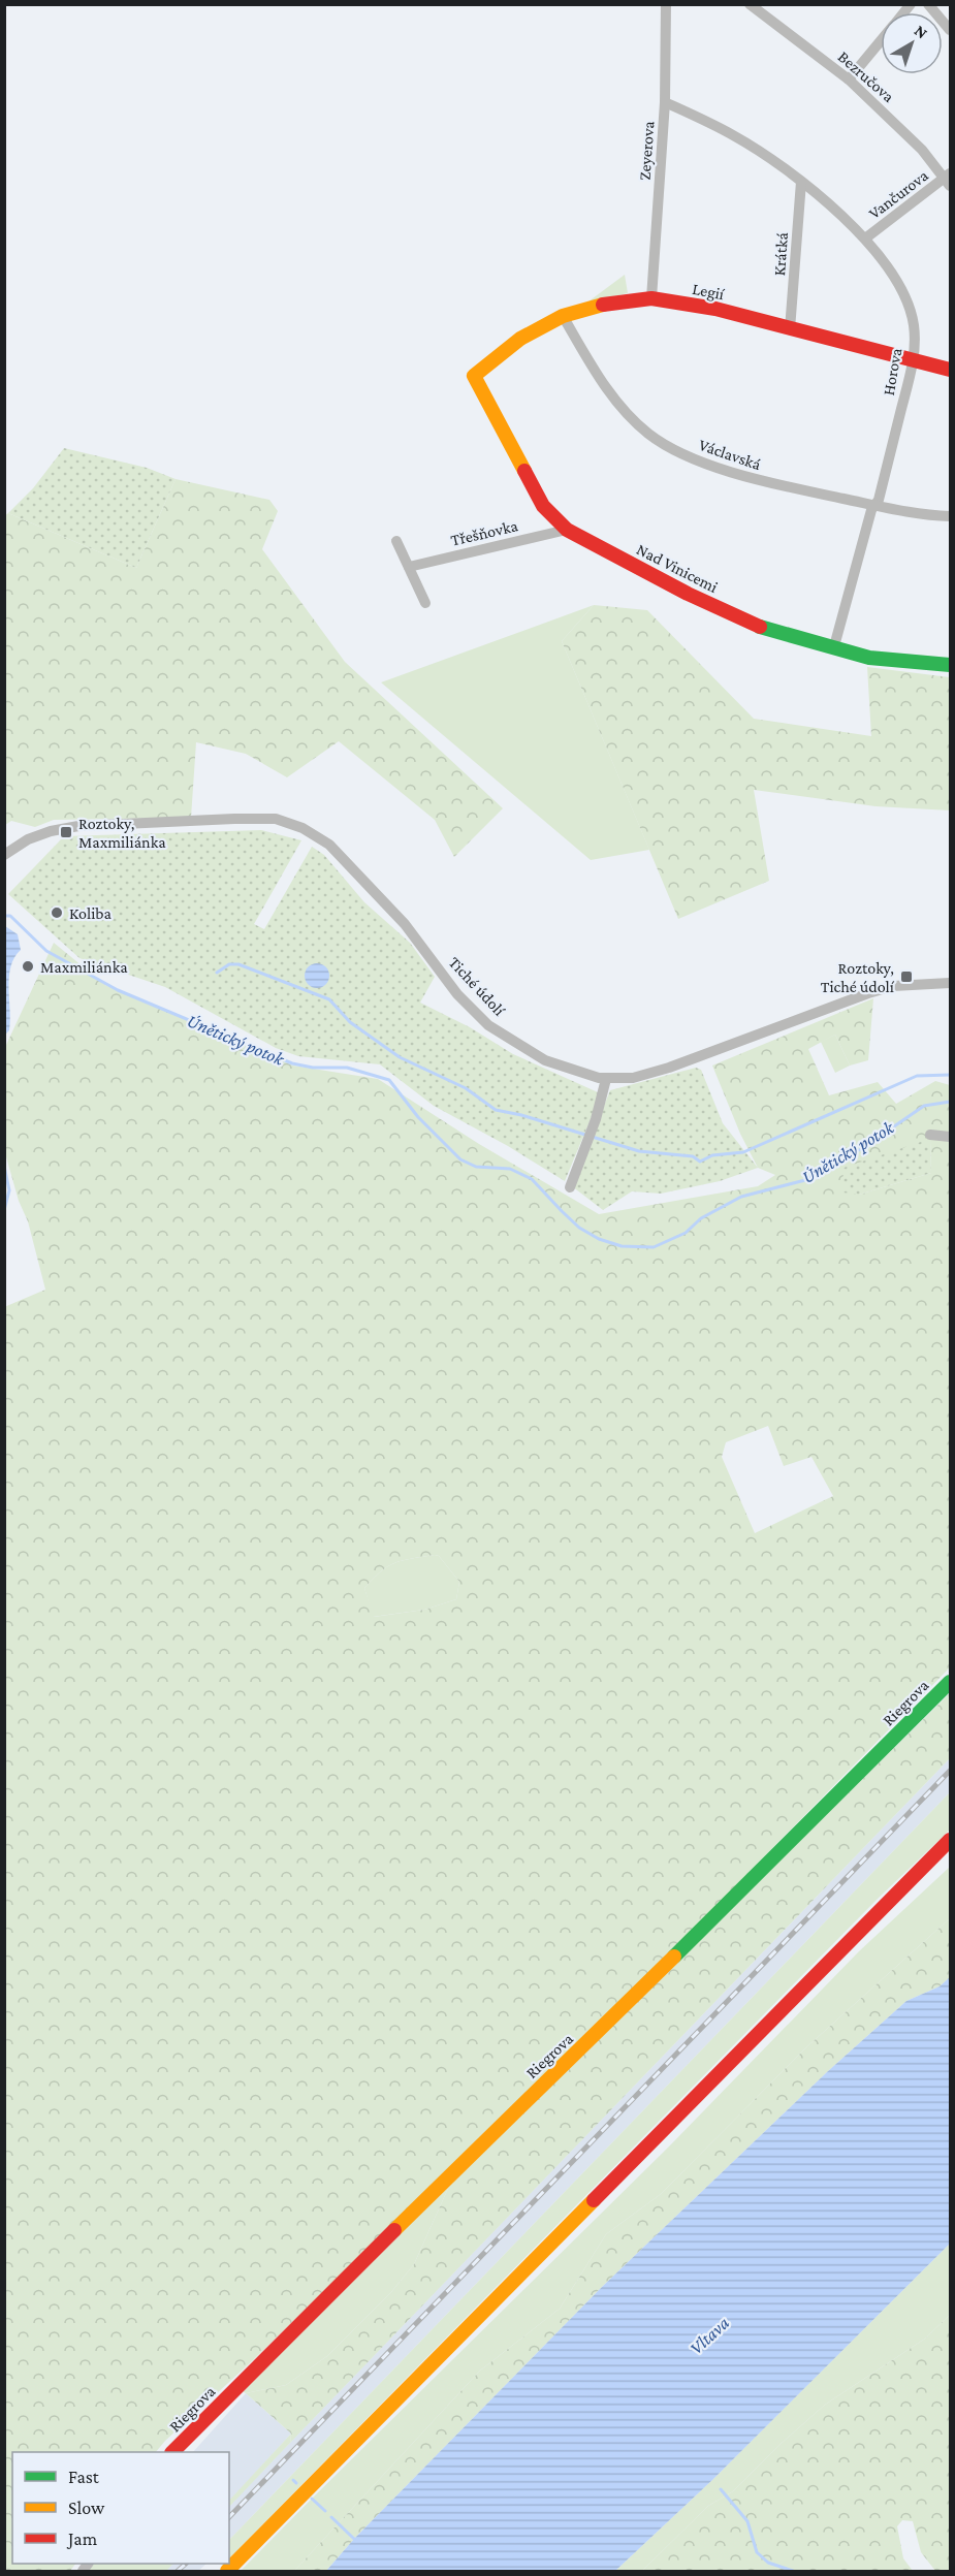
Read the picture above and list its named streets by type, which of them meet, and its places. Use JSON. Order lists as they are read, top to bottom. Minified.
{"streets":{"street":["Bezručova","Zeyerova","Vančurova","Krátká","Legií","Horova","Václavská","Třešňovka","Nad Vinicemi","Tiché údolí","Riegrova"]},"crossings":[["Bezručova","Vančurova"],["Zeyerova","Legií"],["Zeyerova","Horova"],["Vančurova","Horova"],["Krátká","Legií"],["Krátká","Horova"],["Legií","Horova"],["Legií","Václavská"],["Legií","Nad Vinicemi"],["Horova","Václavská"],["Horova","Nad Vinicemi"],["Třešňovka","Nad Vinicemi"]],"water":["Únětický potok","Vltava"],"places":{"transit":["Roztoky, Maxmiliánka","Roztoky, Tiché údolí"],"other":["Koliba","Maxmiliánka"]},"legend":["Fast","Slow","Jam"],"north":"top right"}
